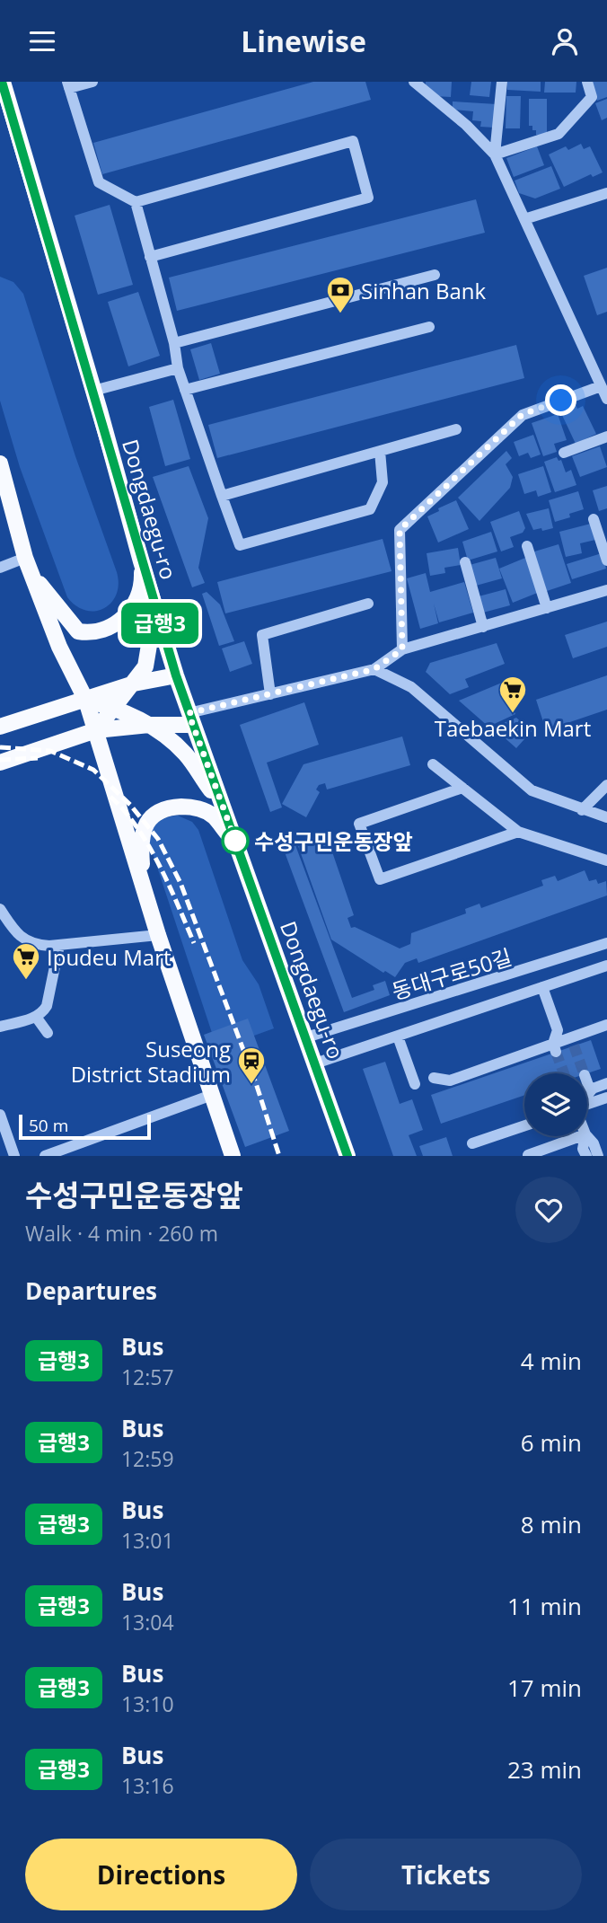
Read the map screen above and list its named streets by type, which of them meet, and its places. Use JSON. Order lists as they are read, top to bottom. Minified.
{"streets":{"main road":["Dongdaegu-ro"],"street":["동대구로50길"]},"crossings":[["Dongdaegu-ro","동대구로50길"]],"places":{"bank":["Sinhan Bank"],"supermarket":["Taebaekin Mart","Ipudeu Mart"],"other":["수성구민운동장앞"],"station":["Suseong District Stadium"]},"lines":["bus line 급행3"],"scale_bar":"50 m","page":{"header":"Linewise","on_map":"급행3","scale":"50 m","heading":[["수성구민운동장앞","Walk · 4 min · 260 m"],"Departures"],"list":[{"mark":"급행3","name":"Bus","note":"12:57","value":"4 min"},{"mark":"급행3","name":"Bus","note":"12:59","value":"6 min"},{"mark":"급행3","name":"Bus","note":"13:01","value":"8 min"},{"mark":"급행3","name":"Bus","note":"13:04","value":"11 min"},{"mark":"급행3","name":"Bus","note":"13:10","value":"17 min"},{"mark":"급행3","name":"Bus","note":"13:16","value":"23 min"}],"buttons":["Directions","Tickets"]}}
